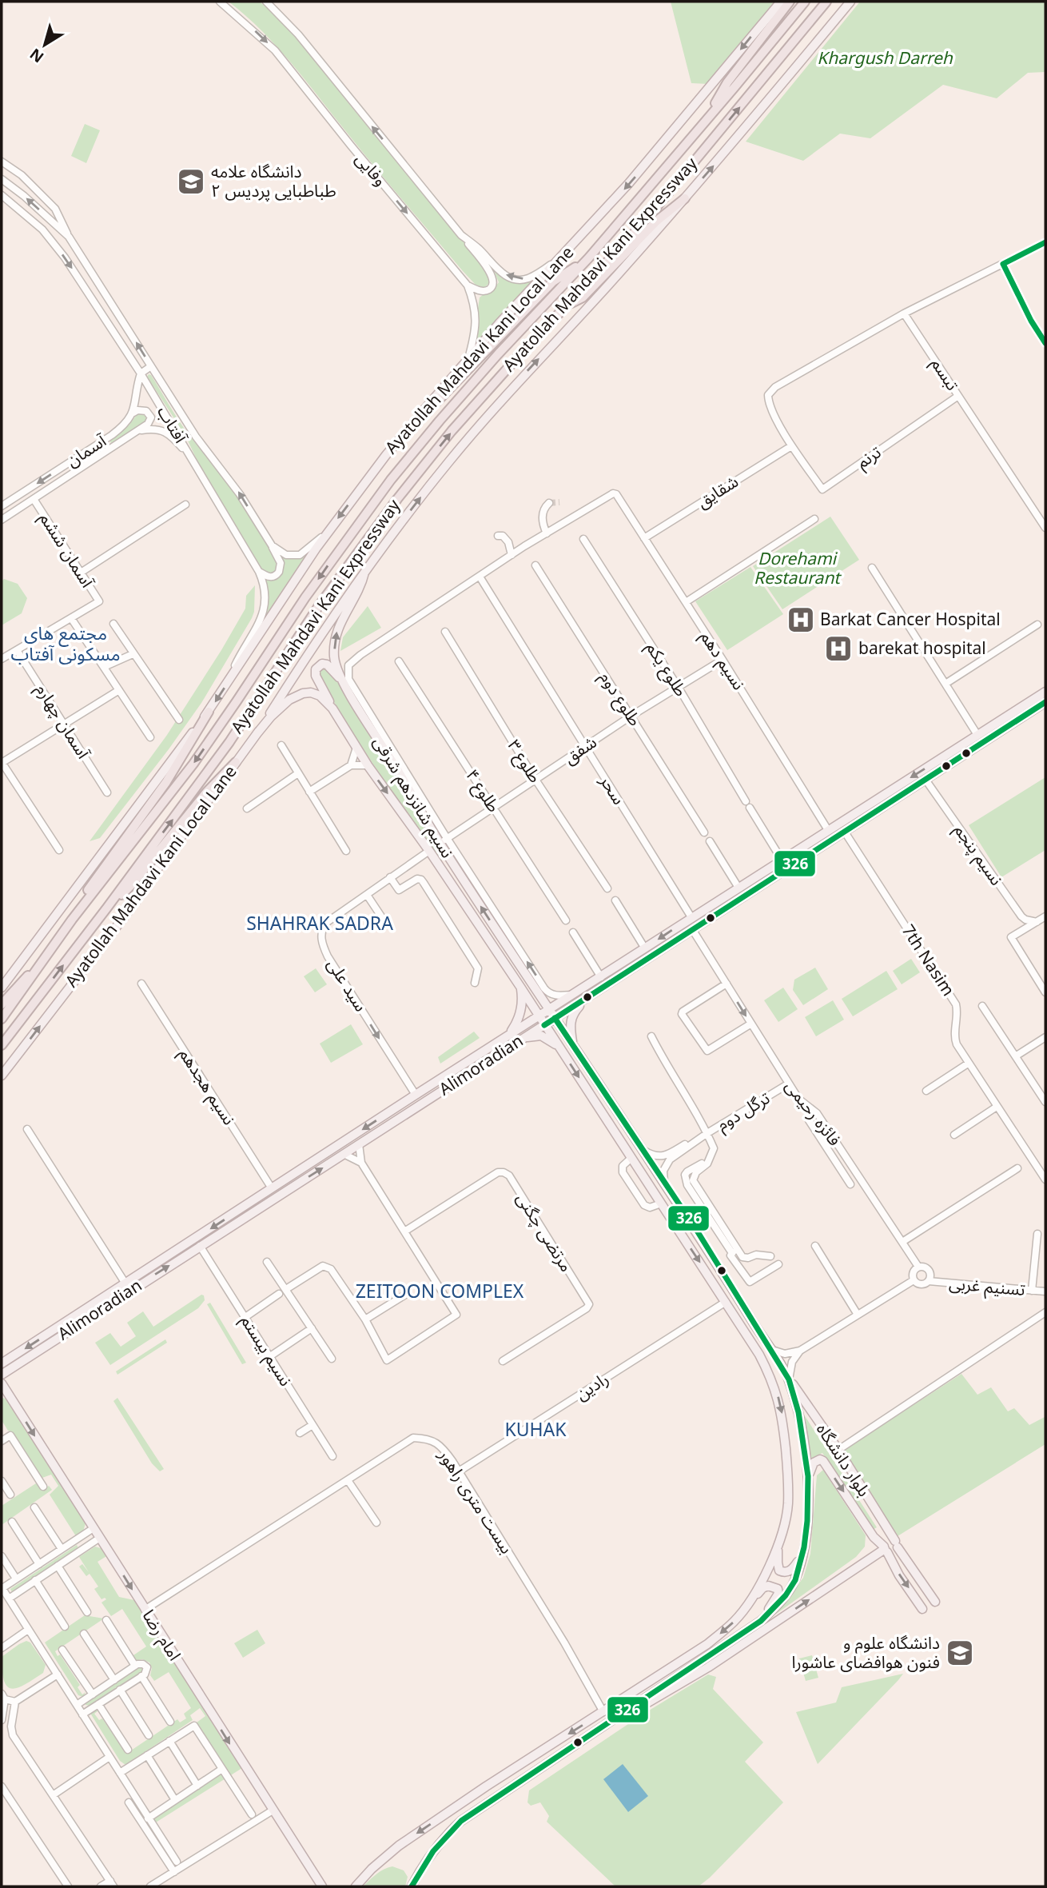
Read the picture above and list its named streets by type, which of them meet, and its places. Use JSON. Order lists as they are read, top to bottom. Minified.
{"streets":{"highway":["Ayatollah Mahdavi Kani Expressway"],"main road":["Ayatollah Mahdavi Kani Local Lane","نسیم شانزدهم شرقی","Alimoradian","بلوار دانشگاه","امام رضا"],"street":["وفایی","تبسم","آفتاب","آسمان","ترنم","شقایق","آسمان ششم","نسیم دهم","طلوع یکم","طلوع دوم","آسمان چهارم","شفق","طلوع ۳","سحر","طلوع ۴","نسیم پنجم","7th Nasim","سید علی","نسیم هجدهم","ترگل دوم","فائزه رحیمی","مرتضی چگنی","تسنیم غربی","نسیم بیستم","رادین","بیست متری راهور"]},"crossings":[["وفایی","Ayatollah Mahdavi Kani Local Lane"],["Ayatollah Mahdavi Kani Local Lane","آفتاب"],["Ayatollah Mahdavi Kani Local Lane","نسیم شانزدهم شرقی"],["تبسم","ترنم"],["آسمان","آسمان ششم"],["ترنم","شقایق"],["شقایق","نسیم دهم"],["نسیم دهم","شفق"],["نسیم دهم","Alimoradian"],["طلوع یکم","شفق"],["طلوع یکم","Alimoradian"],["طلوع دوم","شفق"],["شفق","طلوع ۳"],["شفق","سحر"],["شفق","طلوع ۴"],["شفق","نسیم شانزدهم شرقی"],["سحر","Alimoradian"],["نسیم شانزدهم شرقی","سید علی"],["نسیم شانزدهم شرقی","Alimoradian"],["نسیم شانزدهم شرقی","ترگل دوم"],["نسیم شانزدهم شرقی","رادین"],["نسیم شانزدهم شرقی","بلوار دانشگاه"],["نسیم پنجم","Alimoradian"],["7th Nasim","Alimoradian"],["سید علی","Alimoradian"],["Alimoradian","نسیم هجدهم"],["Alimoradian","فائزه رحیمی"],["Alimoradian","نسیم بیستم"],["ترگل دوم","فائزه رحیمی"],["فائزه رحیمی","تسنیم غربی"],["رادین","بیست متری راهور"],["بیست متری راهور","امام رضا"]],"one_way":["سید علی","امام رضا"],"districts":["مجتمع های مسکونی آفتاب","SHAHRAK SADRA","ZEITOON COMPLEX","KUHAK"],"parks":["Khargush Darreh","Dorehami Restaurant"],"places":{"school or university":["دانشگاه علامه طباطبایی پردیس ۲","دانشگاه علوم و فنون هوافضای عاشورا"],"hospital":["Barkat Cancer Hospital","barekat hospital"]},"lines":["transit line 326"],"north":"bottom left"}
